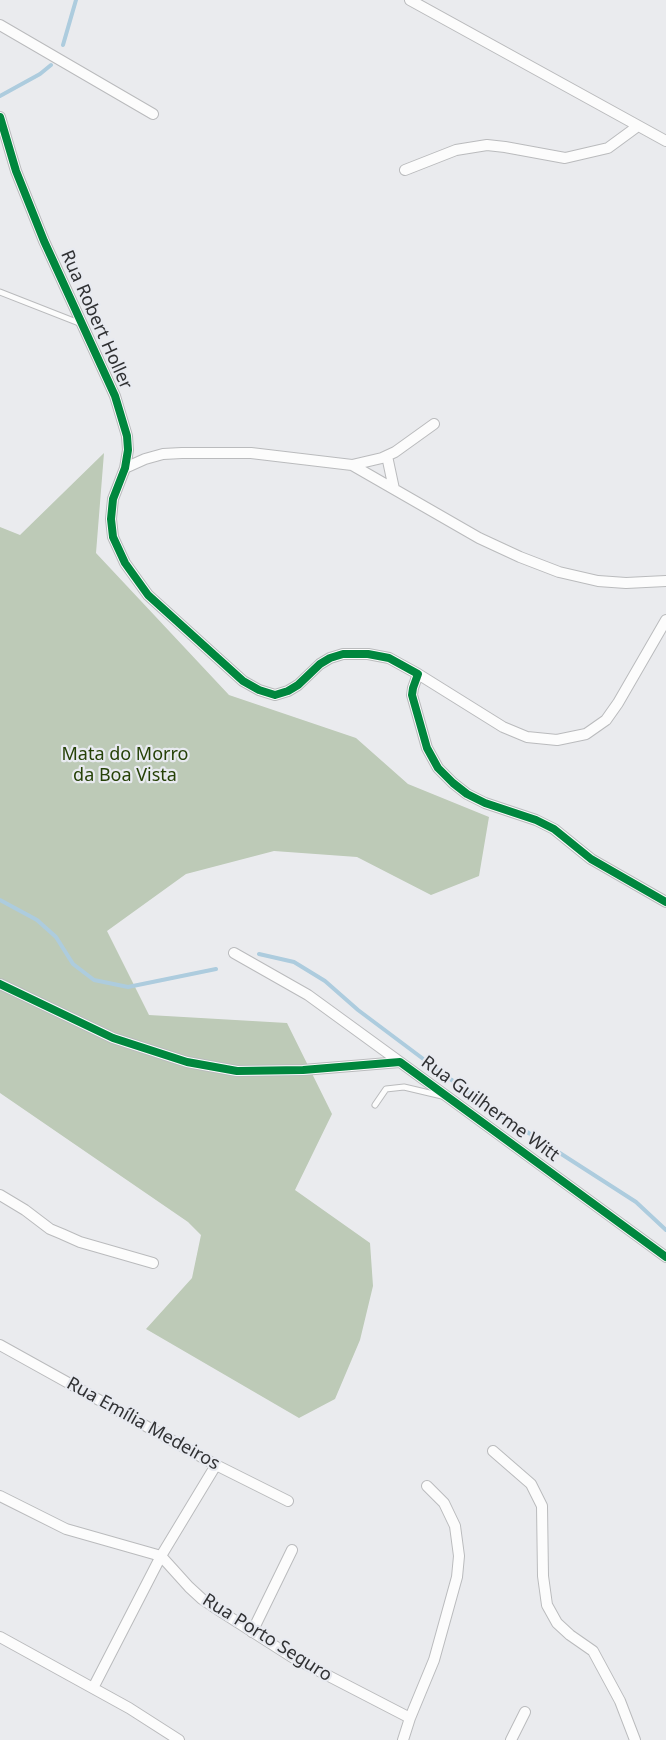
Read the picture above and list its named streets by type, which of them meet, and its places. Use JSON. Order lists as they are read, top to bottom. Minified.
{"streets":{"street":["Rua Robert Holler","Rua Guilherme Witt","Rua Emília Medeiros","Rua Porto Seguro"]},"parks":["Mata do Morro da Boa Vista"]}
